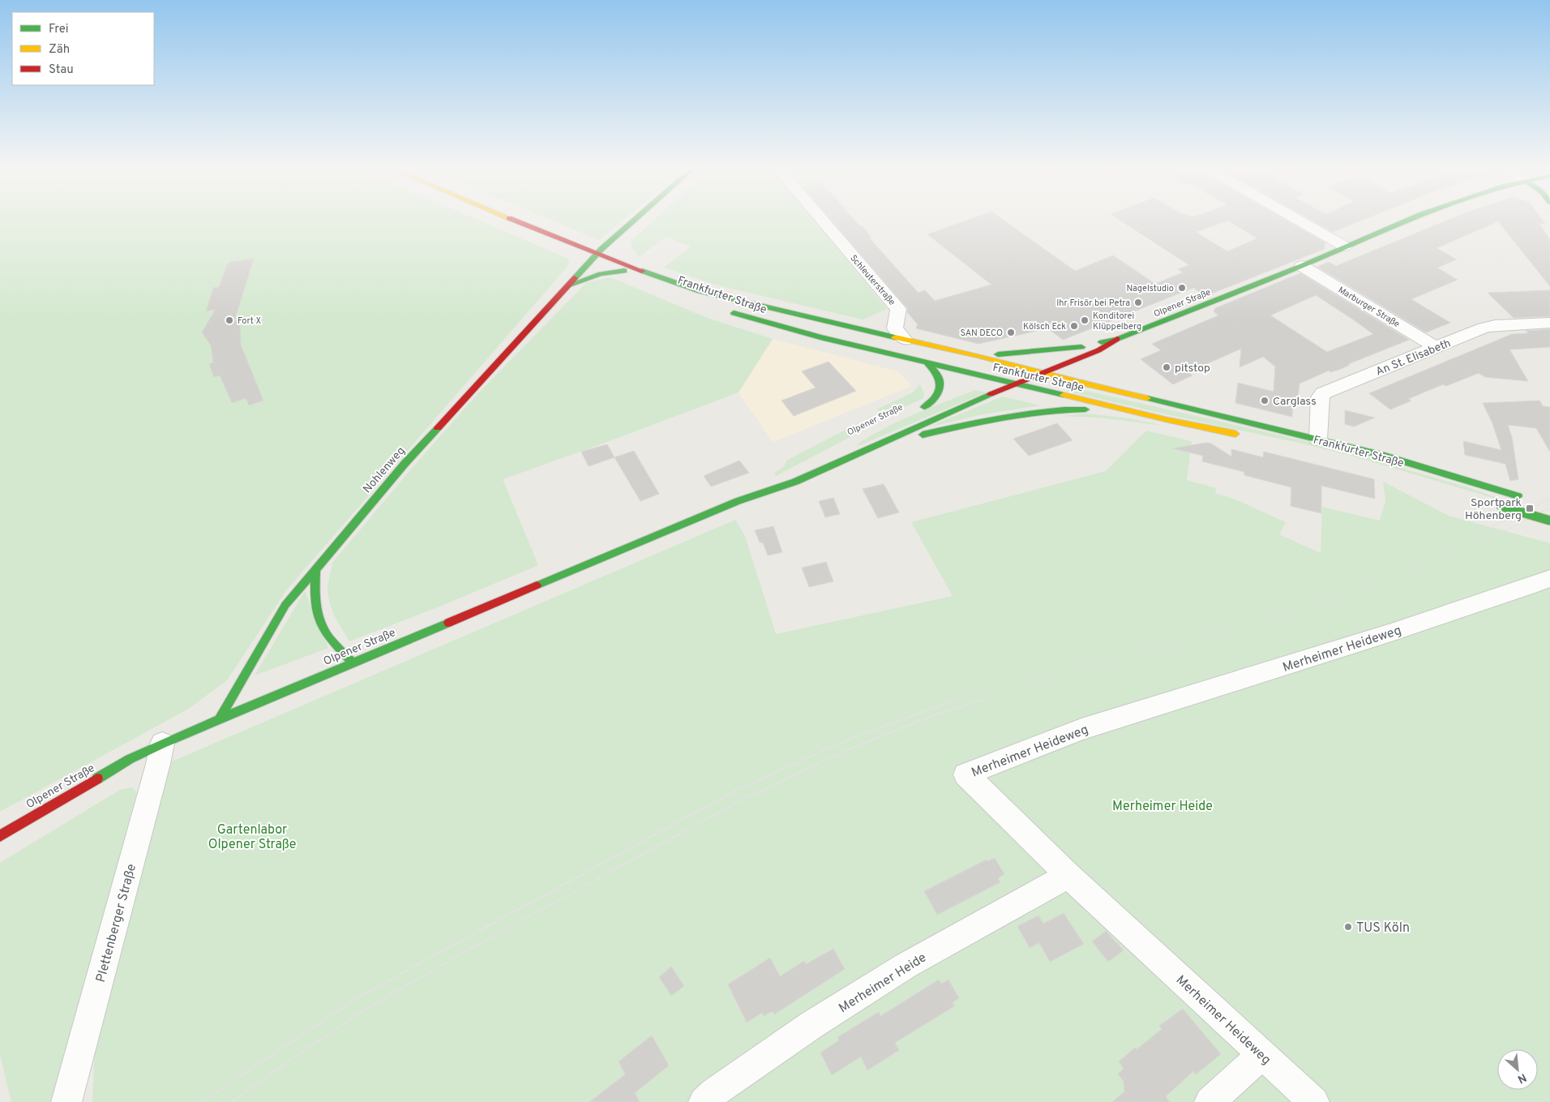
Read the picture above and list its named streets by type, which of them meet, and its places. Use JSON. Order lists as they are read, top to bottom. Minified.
{"streets":{"main road":["Frankfurter Straße","Olpener Straße","Nohlenweg"],"street":["Schleuterstraße","Marburger Straße","An St. Elisabeth","Merheimer Heideweg","Plettenberger Straße","Merheimer Heide"]},"crossings":[["Schleuterstraße","Frankfurter Straße"],["Frankfurter Straße","Olpener Straße"],["Frankfurter Straße","An St. Elisabeth"],["Frankfurter Straße","Nohlenweg"],["Olpener Straße","Marburger Straße"],["Olpener Straße","Nohlenweg"],["Olpener Straße","Plettenberger Straße"],["Marburger Straße","An St. Elisabeth"],["Merheimer Heideweg","Merheimer Heide"]],"parks":["Merheimer Heide","Gartenlabor Olpener Straße"],"places":{"other":["Nagelstudio","Ihr Frisör bei Petra","Fort X","Konditorei Klüppelberg","Kölsch Eck","SAN DECO","pitstop","Carglass","TUS Köln"],"transit":["Sportpark Höhenberg"]},"legend":["Frei","Zäh","Stau"],"north":"bottom right"}
